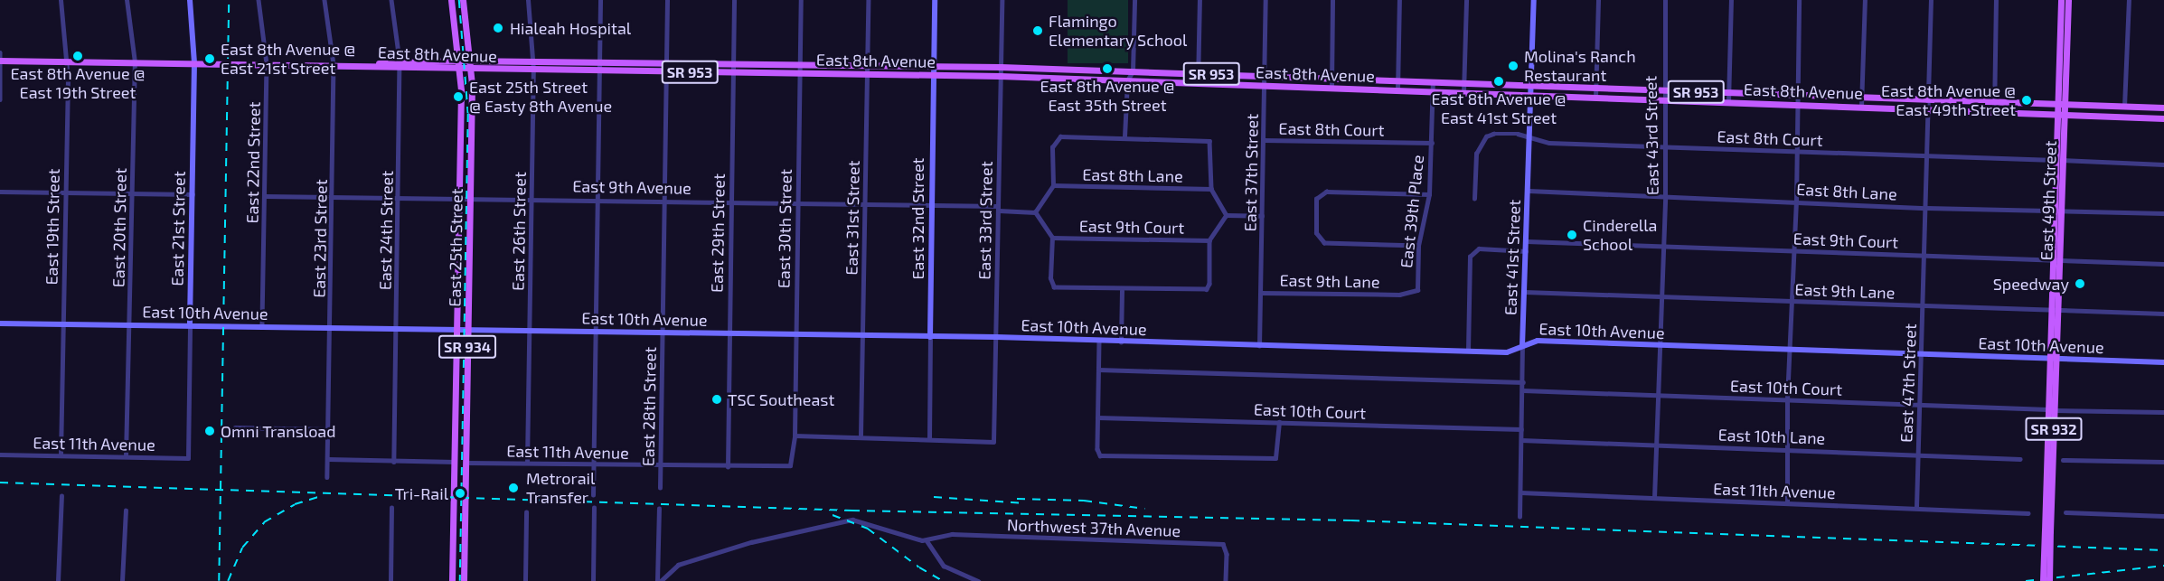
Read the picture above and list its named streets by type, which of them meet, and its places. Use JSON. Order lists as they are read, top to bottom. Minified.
{"streets":{"main road":["East 8th Avenue","SR 953","East 49th Street","East 25th Street","SR 934","SR 932"],"street":["East 8th Court","East 43rd Street","East 22nd Street","East 37th Street","East 8th Lane","East 9th Avenue","East 39th Place","East 31st Street","East 32nd Street","East 33rd Street","East 19th Street","East 9th Court","East 20th Street","East 21st Street","East 30th Street","East 24th Street","East 26th Street","East 29th Street","East 23rd Street","East 41st Street","East 9th Lane","East 10th Avenue","East 47th Street","East 10th Court","East 28th Street","East 10th Lane","East 11th Avenue","Northwest 37th Avenue"]},"crossings":[["East 8th Avenue","East 43rd Street"],["East 8th Avenue","East 22nd Street"],["East 8th Avenue","East 37th Street"],["East 8th Avenue","East 49th Street"],["East 8th Avenue","East 39th Place"],["East 8th Avenue","East 31st Street"],["East 8th Avenue","East 32nd Street"],["East 8th Avenue","East 33rd Street"],["East 8th Avenue","East 19th Street"],["East 8th Avenue","East 20th Street"],["East 8th Avenue","East 21st Street"],["East 8th Avenue","East 30th Street"],["East 8th Avenue","East 24th Street"],["East 8th Avenue","East 26th Street"],["East 8th Avenue","East 29th Street"],["East 8th Avenue","East 23rd Street"],["East 8th Avenue","East 25th Street"],["East 8th Avenue","East 41st Street"],["East 8th Avenue","SR 934"],["East 8th Avenue","East 47th Street"],["East 8th Avenue","East 28th Street"],["East 8th Court","East 43rd Street"],["East 8th Court","East 37th Street"],["East 8th Court","East 49th Street"],["East 8th Court","East 39th Place"],["East 8th Court","East 41st Street"],["East 8th Court","East 47th Street"],["East 43rd Street","East 8th Lane"],["East 43rd Street","East 9th Court"],["East 43rd Street","East 9th Lane"],["East 43rd Street","East 10th Avenue"],["East 43rd Street","East 10th Court"],["East 43rd Street","East 10th Lane"],["East 43rd Street","East 11th Avenue"],["East 22nd Street","East 9th Avenue"],["East 22nd Street","East 10th Avenue"],["East 37th Street","East 9th Lane"],["East 37th Street","East 10th Avenue"],["East 8th Lane","East 49th Street"],["East 8th Lane","East 41st Street"],["East 8th Lane","East 47th Street"],["East 9th Avenue","East 31st Street"],["East 9th Avenue","East 32nd Street"],["East 9th Avenue","East 33rd Street"],["East 9th Avenue","East 30th Street"],["East 9th Avenue","East 24th Street"],["East 9th Avenue","East 26th Street"],["East 9th Avenue","East 29th Street"],["East 9th Avenue","East 23rd Street"],["East 9th Avenue","East 25th Street"],["East 9th Avenue","SR 934"],["East 9th Avenue","East 28th Street"],["East 49th Street","East 9th Court"],["East 49th Street","East 9th Lane"],["East 49th Street","East 10th Avenue"],["East 49th Street","East 10th Court"],["East 49th Street","SR 932"],["East 39th Place","East 9th Lane"],["East 31st Street","East 10th Avenue"],["East 32nd Street","East 33rd Street"],["East 32nd Street","East 10th Avenue"],["East 33rd Street","East 10th Avenue"],["East 19th Street","East 10th Avenue"],["East 19th Street","East 11th Avenue"],["East 9th Court","East 41st Street"],["East 9th Court","East 47th Street"],["East 20th Street","East 10th Avenue"],["East 20th Street","East 11th Avenue"],["East 21st Street","East 10th Avenue"],["East 21st Street","East 11th Avenue"],["East 30th Street","East 10th Avenue"],["East 30th Street","East 11th Avenue"],["East 24th Street","East 10th Avenue"],["East 26th Street","East 10th Avenue"],["East 26th Street","East 11th Avenue"],["East 29th Street","East 10th Avenue"],["East 29th Street","East 11th Avenue"],["East 23rd Street","East 10th Avenue"],["East 25th Street","East 10th Avenue"],["East 25th Street","East 11th Avenue"],["East 41st Street","East 9th Lane"],["East 41st Street","East 10th Avenue"],["East 41st Street","East 10th Court"],["East 41st Street","East 10th Lane"],["East 41st Street","East 11th Avenue"],["East 9th Lane","East 47th Street"],["East 10th Avenue","SR 934"],["East 10th Avenue","East 47th Street"],["East 10th Avenue","East 28th Street"],["East 47th Street","East 10th Court"],["East 47th Street","East 10th Lane"],["East 47th Street","East 11th Avenue"],["East 28th Street","East 11th Avenue"]],"places":["Hialeah Hospital","Flamingo Elementary School","East 8th Avenue @ East 19th Street","East 8th Avenue @ East 21st Street","Molina's Ranch Restaurant","East 8th Avenue @ East 35th Street","East 8th Avenue @ East 41st Street","East 25th Street @ Easty 8th Avenue","East 8th Avenue @ East 49th Street","Cinderella School","Speedway","TSC Southeast","Omni Transload","Metrorail Transfer","Tri-Rail"]}
